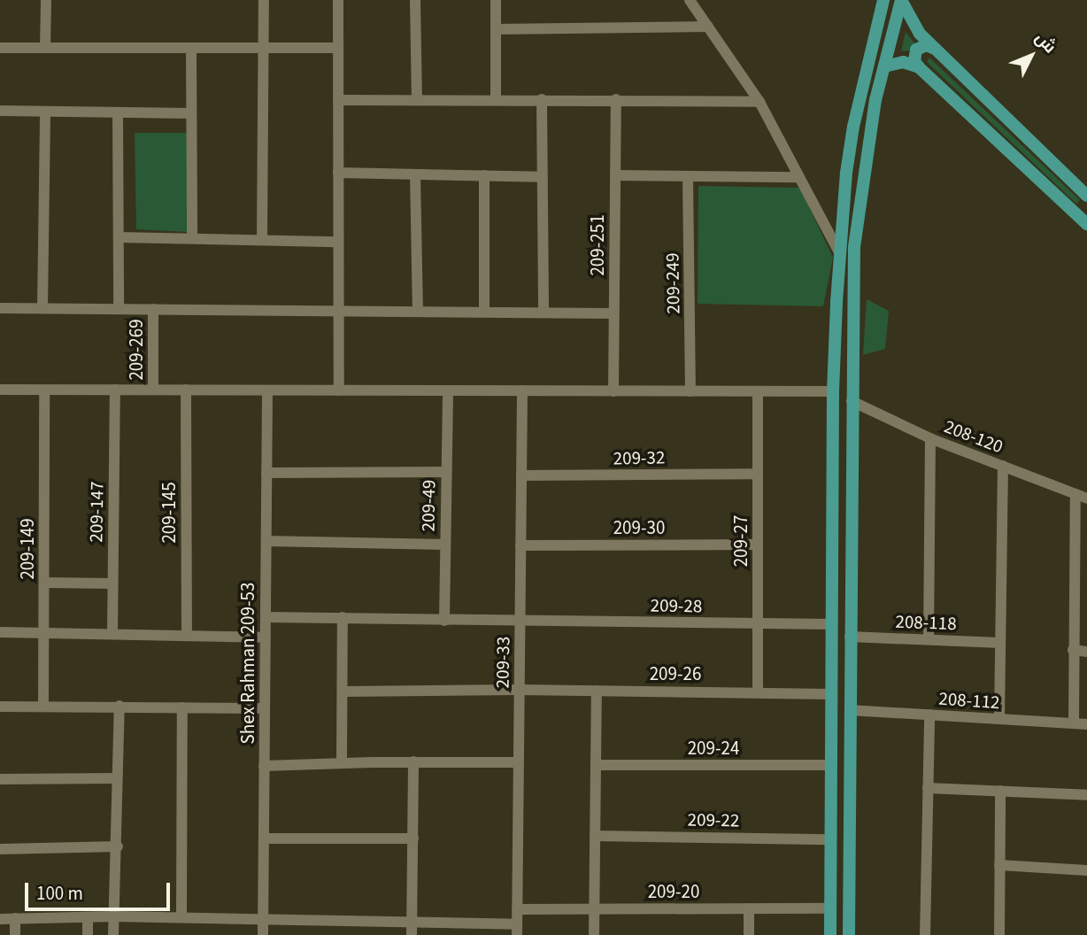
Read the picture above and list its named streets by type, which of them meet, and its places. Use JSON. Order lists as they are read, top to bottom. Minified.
{"streets":{"street":["209-251","209-249","209-269","208-120","209-32","209-49","209-147","209-145","209-30","209-27","209-149","209-28","208-118","209-33","Shex Rahman 209-53","209-26","208-112","209-24","209-22","209-20"]},"crossings":[["209-32","209-27"],["209-32","209-33"],["209-49","209-28"],["209-30","209-27"],["209-30","209-33"],["209-27","209-28"],["209-27","209-26"],["209-28","209-33"],["209-28","Shex Rahman 209-53"],["209-33","209-26"],["209-33","209-20"]],"scale_bar":"100 m","north":"top right"}
